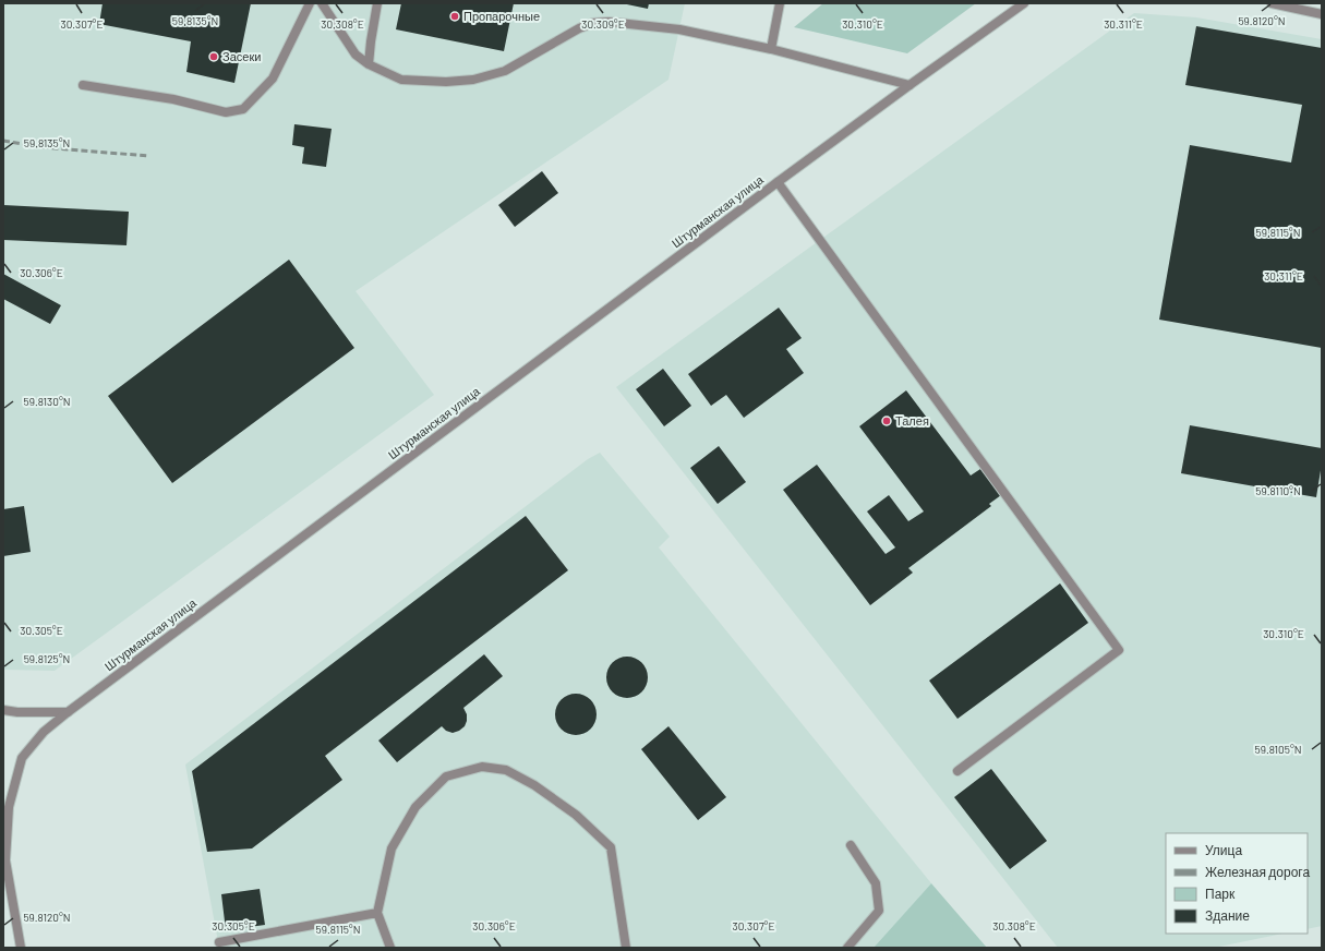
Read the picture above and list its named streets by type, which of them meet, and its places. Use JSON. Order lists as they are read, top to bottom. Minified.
{"streets":{"street":["Штурманская улица"]},"places":["Пропарочные","Засеки","Талея"],"legend":["Улица","Железная дорога","Парк","Здание"],"coordinates":["59.8135°N","59.8120°N","30.307°E","30.308°E","30.309°E","30.310°E","30.311°E","59.8115°N","30.306°E","59.8130°N","59.8110°N","30.305°E","59.8125°N","59.8105°N"]}
